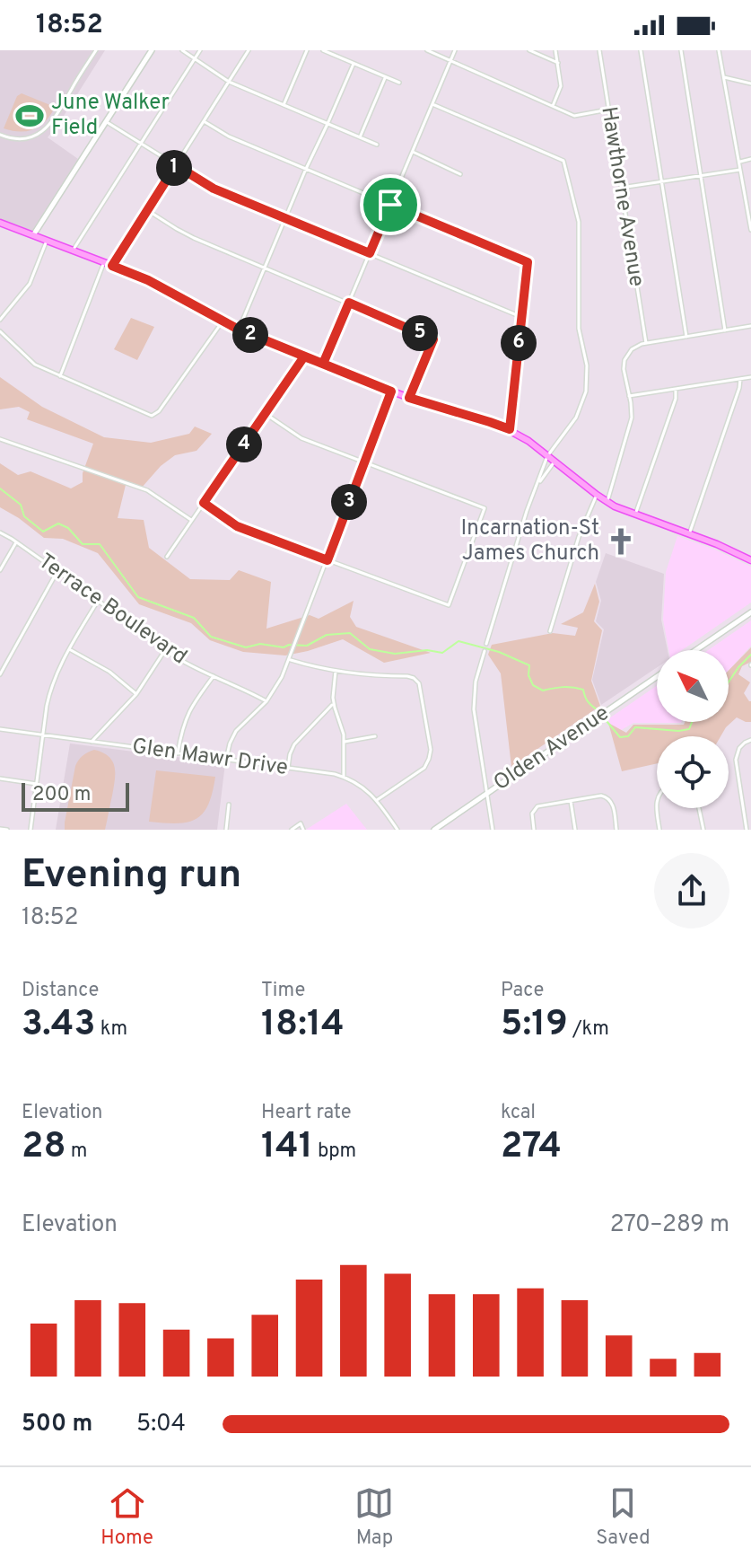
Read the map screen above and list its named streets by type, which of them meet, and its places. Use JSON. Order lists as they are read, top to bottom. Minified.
{"streets":{"main road":["Olden Avenue"],"street":["Hawthorne Avenue","Terrace Boulevard","Glen Mawr Drive"]},"places":{"sports":["June Walker Field"],"church":["Incarnation-St James Church"]},"scale_bar":"200 m","north":"top left","page":{"status":"18:52","pins":["1","5","2","6","4","3"],"scale":"200 m","heading":["Evening run","18:52"],"stats":[["Distance","3.43 km"],["Time","18:14"],["Pace","5:19 /km"],["Elevation","28 m"],["Heart rate","141 bpm"],["kcal","274"]],"chart":["Elevation","270–289 m"],"list":[{"name":"500 m","note":"5:04"}],"tabs":["Home","Map","Saved"]}}
